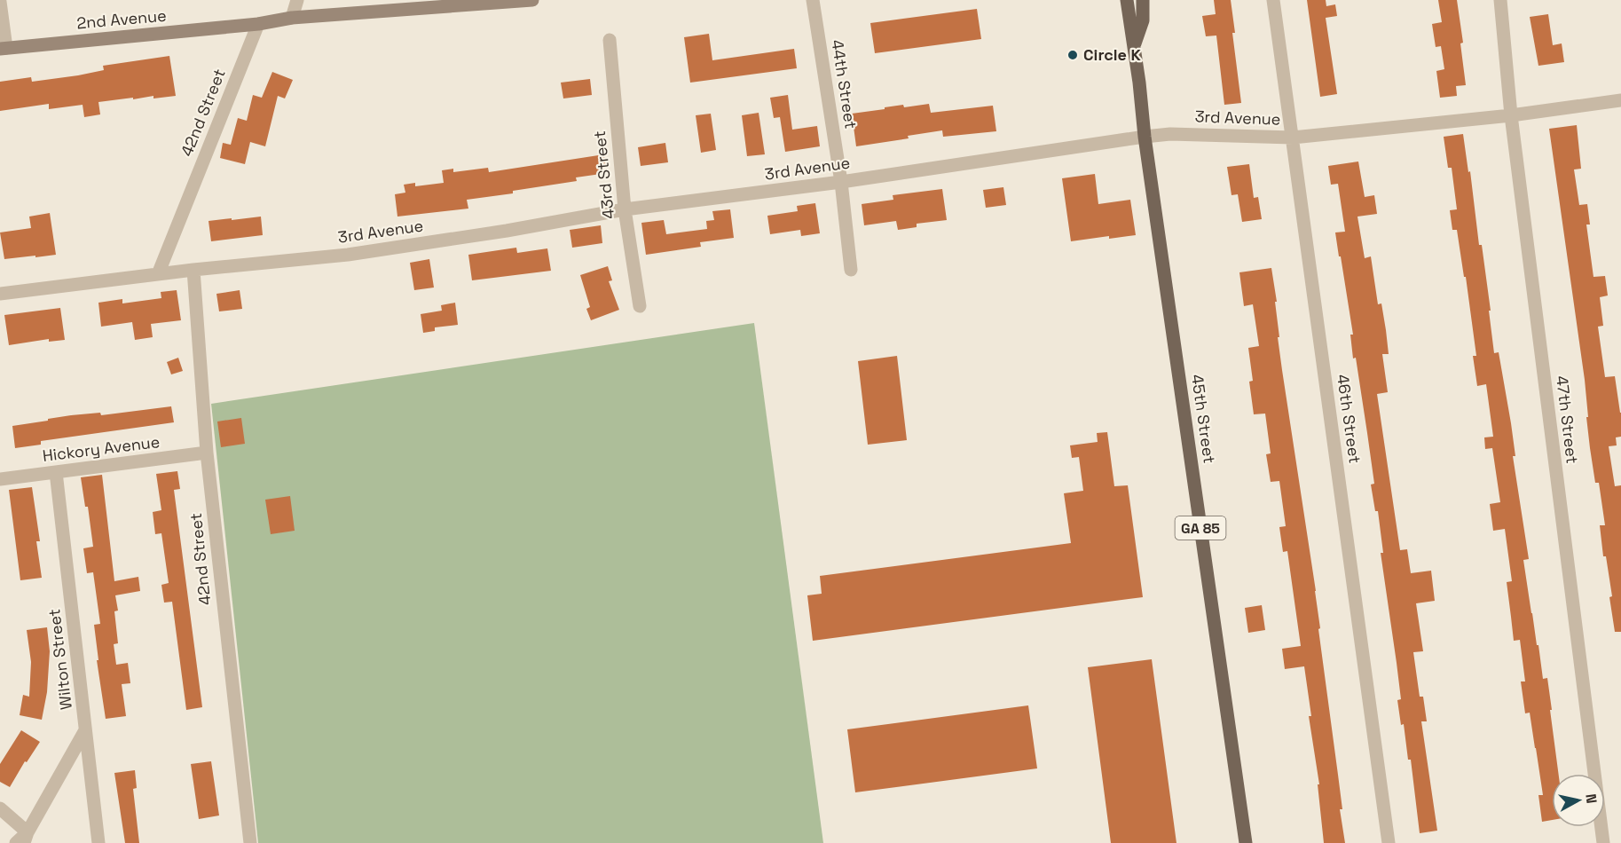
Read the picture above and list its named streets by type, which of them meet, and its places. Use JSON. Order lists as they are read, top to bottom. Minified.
{"streets":{"main road":["2nd Avenue","45th Street","GA 85"],"street":["44th Street","42nd Street","3rd Avenue","43rd Street","46th Street","47th Street","Hickory Avenue","Wilton Street"]},"crossings":[["2nd Avenue","42nd Street"],["44th Street","3rd Avenue"],["42nd Street","3rd Avenue"],["42nd Street","Hickory Avenue"],["3rd Avenue","43rd Street"],["3rd Avenue","45th Street"],["3rd Avenue","46th Street"],["3rd Avenue","47th Street"],["Hickory Avenue","Wilton Street"]],"places":["Circle K"],"north":"right"}
